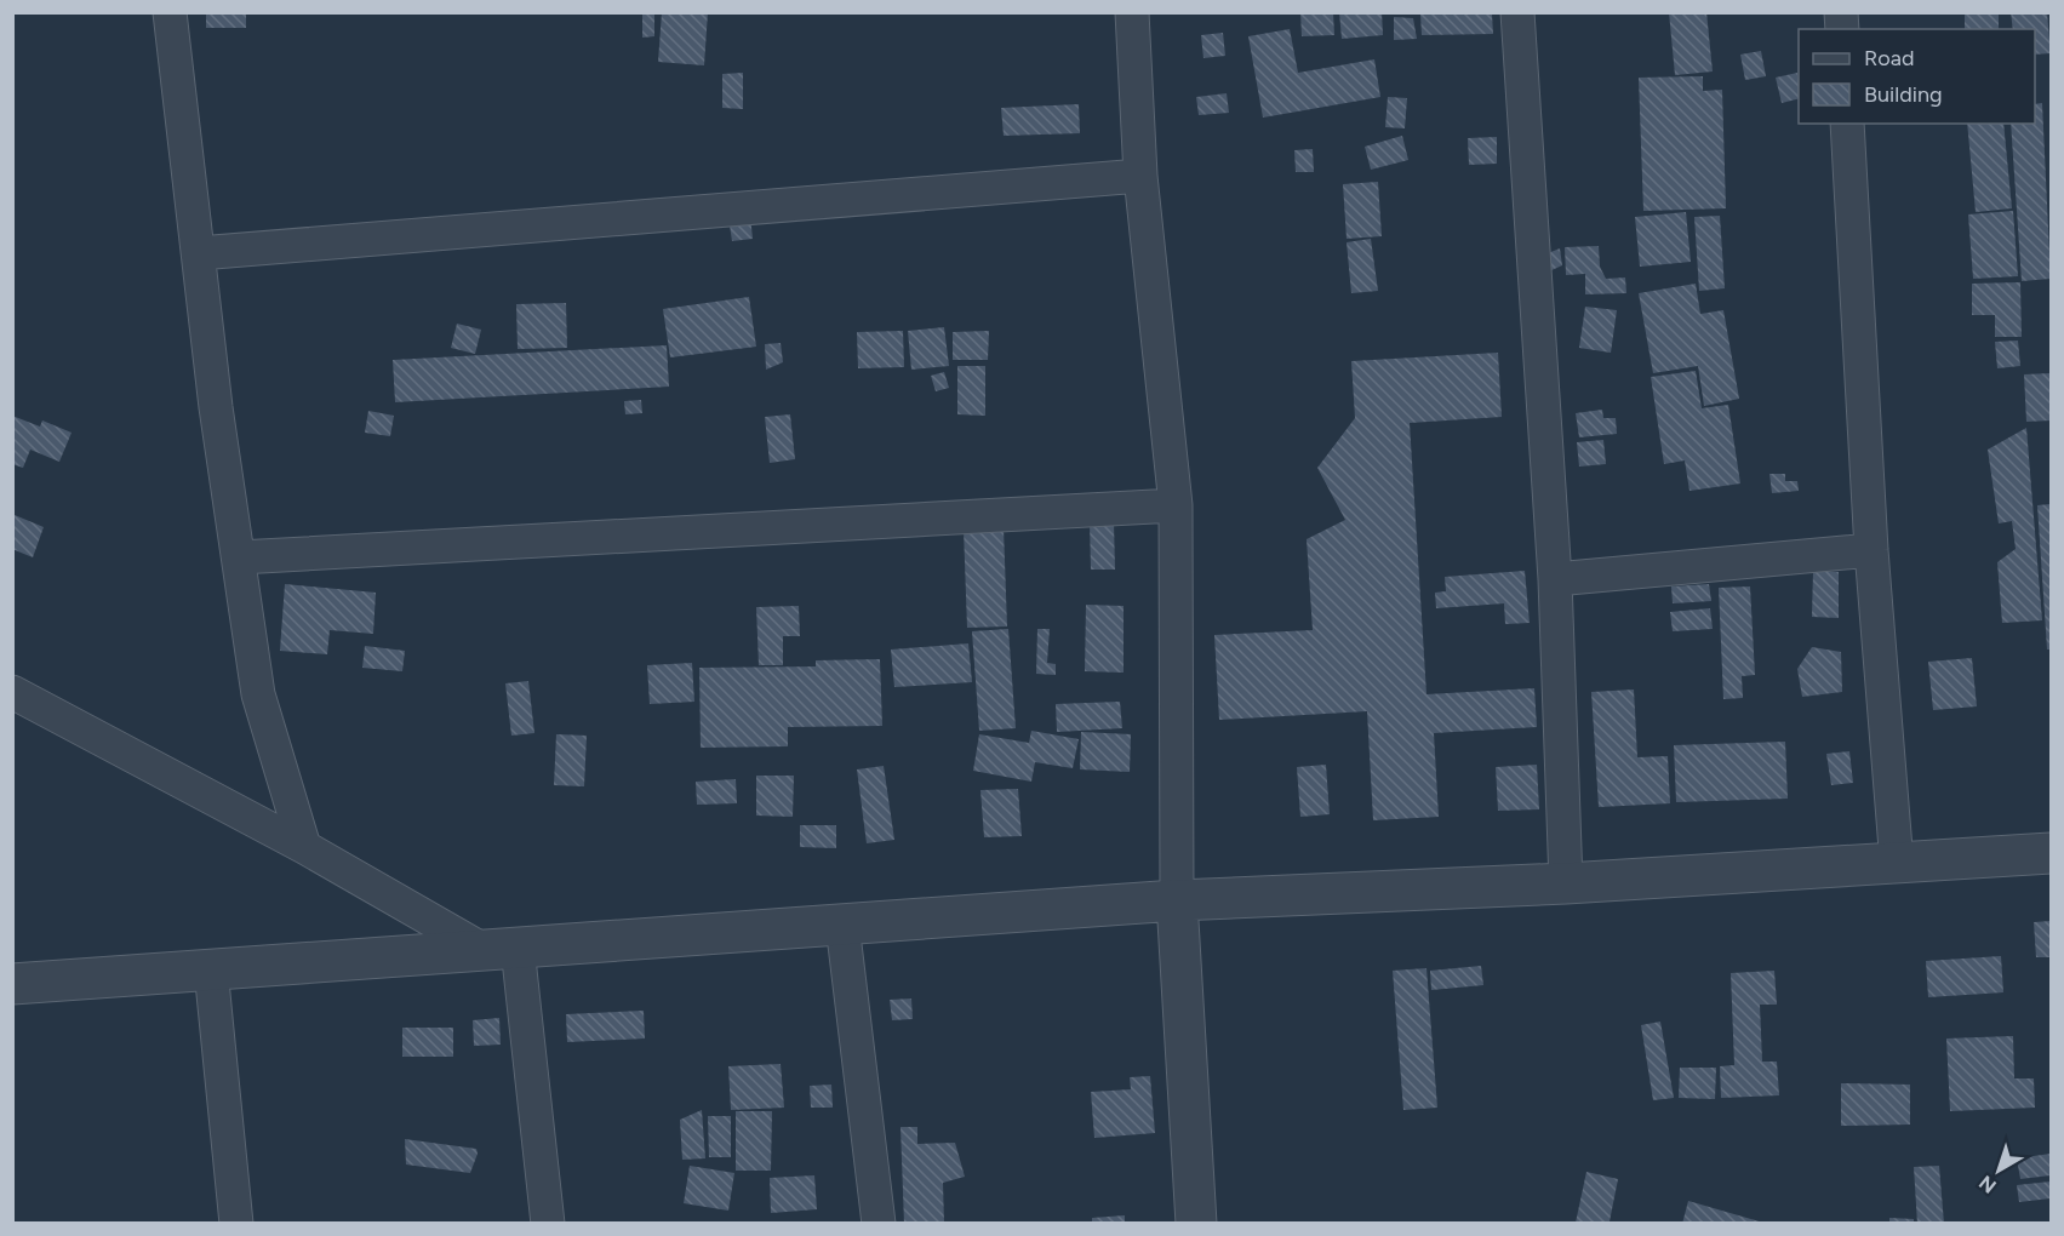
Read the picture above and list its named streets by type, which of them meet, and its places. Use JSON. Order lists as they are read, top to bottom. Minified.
{"legend":["Road","Building"],"north":"bottom left"}
